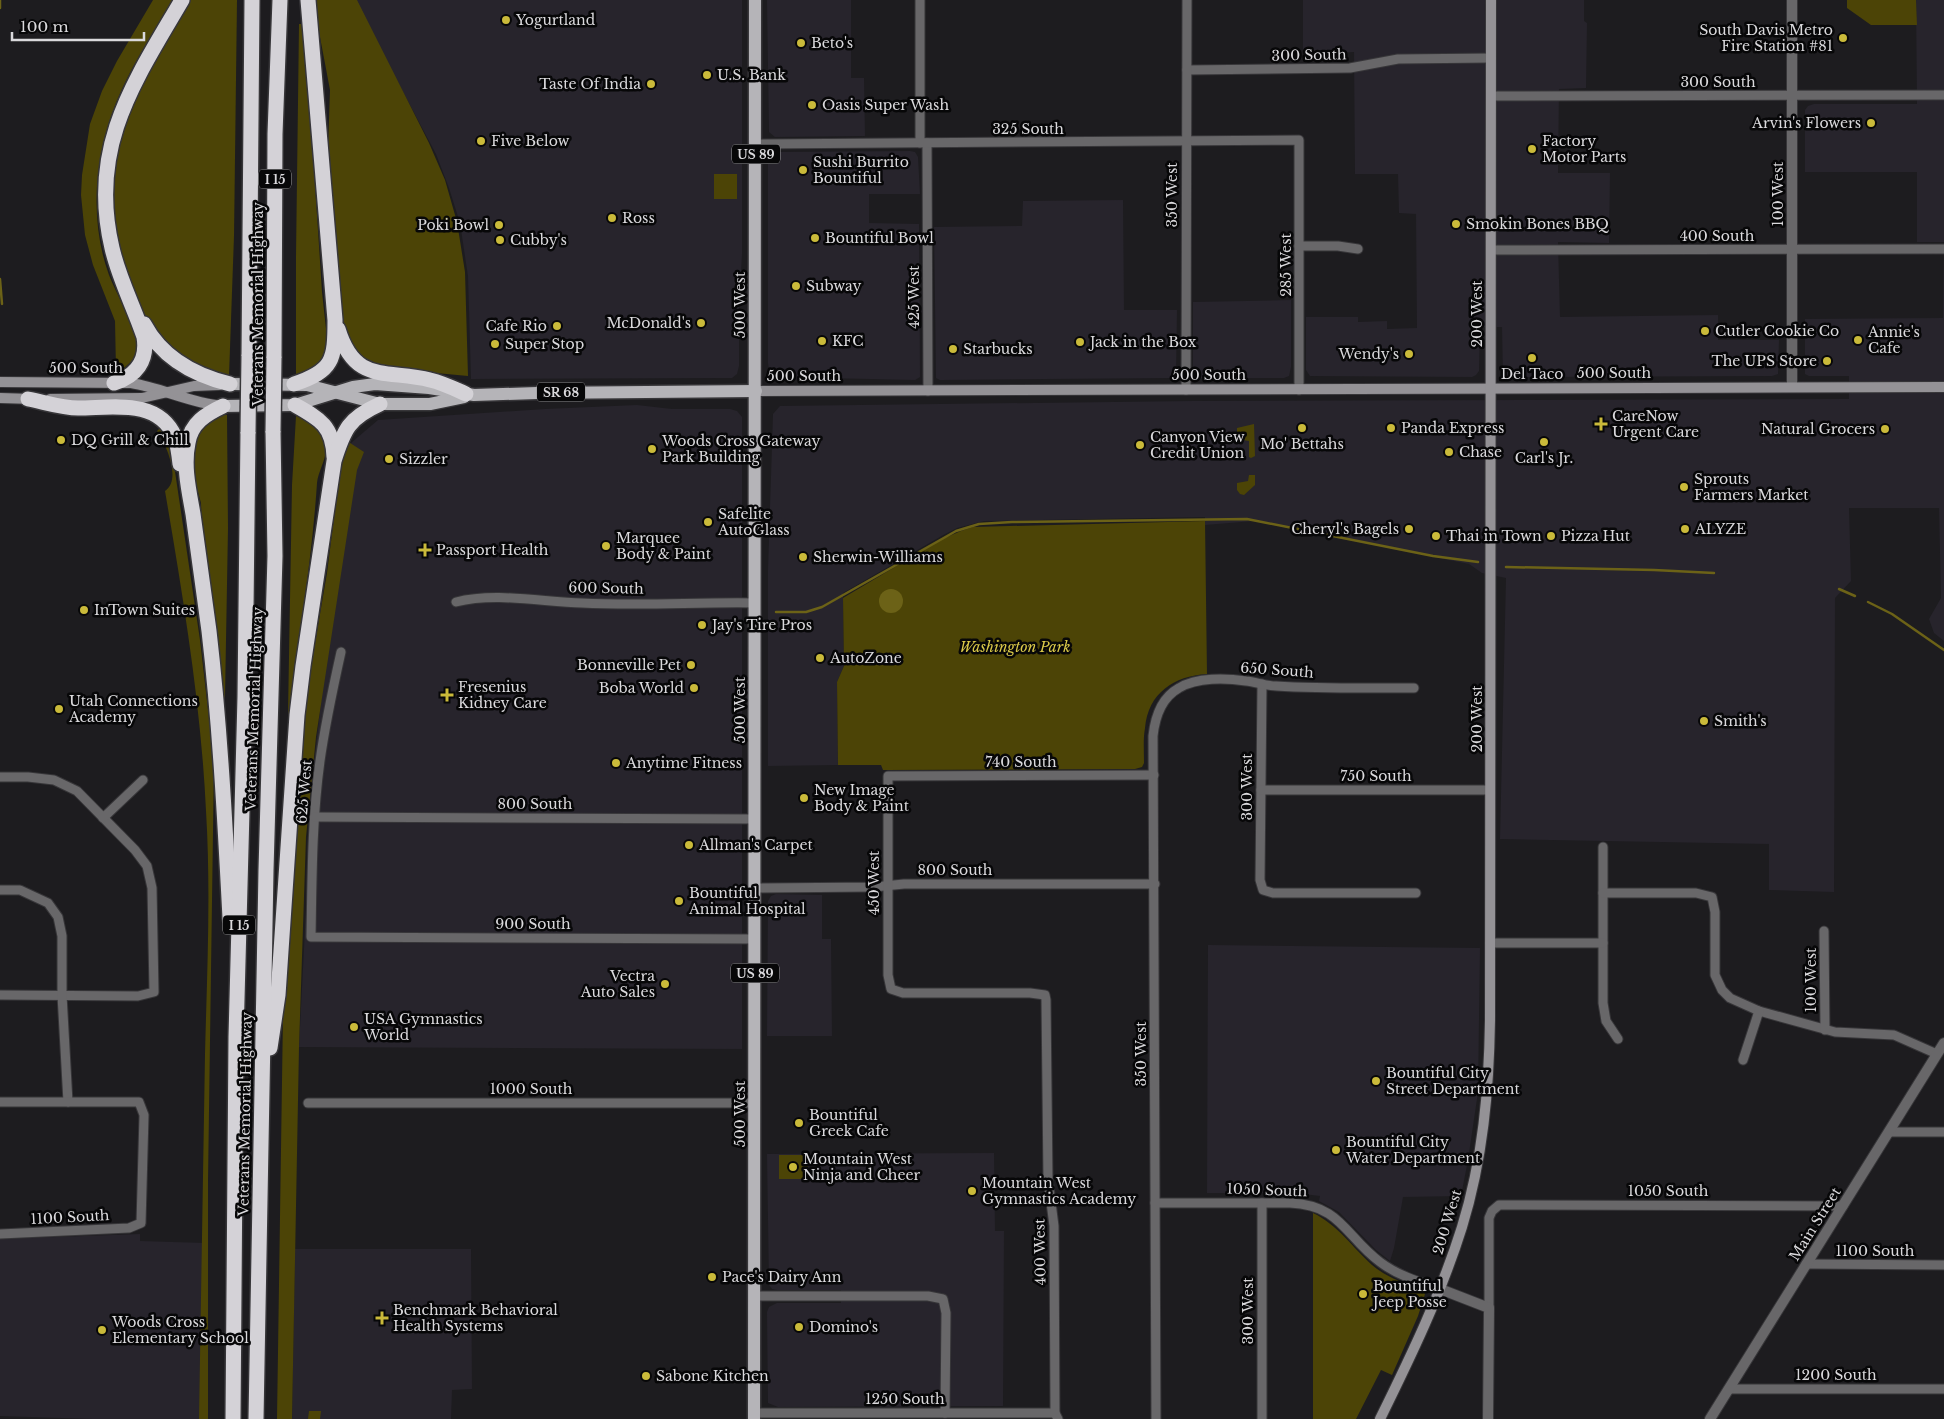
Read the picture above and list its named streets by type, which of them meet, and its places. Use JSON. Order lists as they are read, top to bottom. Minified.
{"streets":{"highway":["I 15","Veterans Memorial Highway"],"main road":["US 89","500 West","200 West","500 South","SR 68"],"street":["300 South","325 South","100 West","350 West","400 South","285 West","425 West","600 South","650 South","740 South","750 South","300 West","625 West","800 South","450 West","900 South","1000 South","1050 South","1100 South","Main Street","400 West","1200 South","1250 South"]},"crossings":[["300 South","100 West"],["300 South","350 West"],["300 South","200 West"],["325 South","350 West"],["325 South","285 West"],["325 South","425 West"],["325 South","500 West"],["100 West","400 South"],["100 West","500 South"],["350 West","500 South"],["350 West","650 South"],["350 West","740 South"],["350 West","800 South"],["350 West","1050 South"],["400 South","200 West"],["285 West","500 South"],["425 West","500 South"],["500 West","500 South"],["500 West","600 South"],["500 West","800 South"],["500 West","900 South"],["500 West","1000 South"],["500 West","1250 South"],["200 West","500 South"],["200 West","750 South"],["200 West","1050 South"],["650 South","300 West"],["740 South","450 West"],["750 South","300 West"],["300 West","1050 South"],["625 West","800 South"],["625 West","900 South"],["800 South","450 West"],["450 West","400 West"],["1050 South","Main Street"],["1100 South","Main Street"],["Main Street","1200 South"],["400 West","1250 South"]],"parks":["Washington Park"],"places":{"other":["Yogurtland","South Davis Metro Fire Station #81","Beto's","U.S. Bank","Taste Of India","Oasis Super Wash","Arvin's Flowers","Five Below","Factory Motor Parts","Sushi Burrito Bountiful","Ross","Smokin Bones BBQ","Poki Bowl","Bountiful Bowl","Cubby's","Subway","McDonald's","Cafe Rio","Cutler Cookie Co","Annie's Cafe","KFC","Jack in the Box","Super Stop","Starbucks","Wendy's","Del Taco","The UPS Store","Mo' Bettahs","Panda Express","Natural Grocers","DQ Grill & Chill","Carl's Jr.","Canyon View Credit Union","Woods Cross Gateway Park Building","Chase","Sizzler","Sprouts Farmers Market","Safelite AutoGlass","Cheryl's Bagels","ALYZE","Thai in Town","Pizza Hut","Marquee Body & Paint","Sherwin-Williams","InTown Suites","Jay's Tire Pros","AutoZone","Bonneville Pet","Boba World","Utah Connections Academy","Smith's","Anytime Fitness","New Image Body & Paint","Allman's Carpet","Bountiful Animal Hospital","Vectra Auto Sales","USA Gymnastics World","Bountiful City Street Department","Bountiful Greek Cafe","Bountiful City Water Department","Mountain West Ninja and Cheer","Mountain West Gymnastics Academy","Pace's Dairy Ann","Bountiful Jeep Posse","Domino's","Woods Cross Elementary School","Sabone Kitchen"],"health":["CareNow Urgent Care","Passport Health","Fresenius Kidney Care","Benchmark Behavioral Health Systems"]},"scale_bar":"100 m"}
